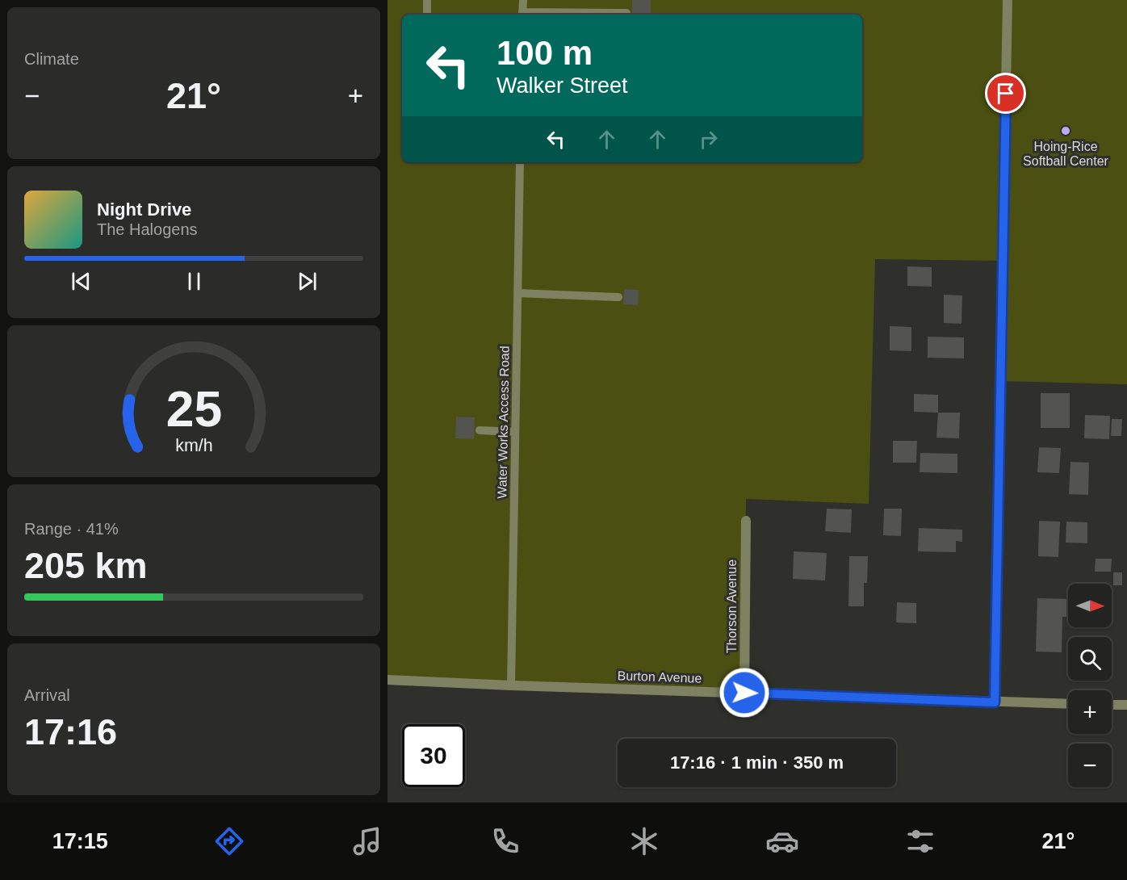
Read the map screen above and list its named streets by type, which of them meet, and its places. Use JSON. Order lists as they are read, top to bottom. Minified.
{"streets":{"street":["Thorson Avenue","Burton Avenue"],"lane":["Water Works Access Road"]},"crossings":[["Water Works Access Road","Burton Avenue"],["Thorson Avenue","Burton Avenue"]],"places":["Hoing-Rice Softball Center"],"north":"right","page":{"tile":["Climate",["Range · 41%","205 km"],["Arrival","17:16"]],"turn":["100 m","Walker Street"],"heat":["−","21°","+"],"song":["Night Drive","The Halogens"],"map_buttons":["+","−"],"limit":"30","trip":"17:16 · 1 min · 350 m","tabs":["17:15","21°"],"gauge":["25","km/h"]}}
